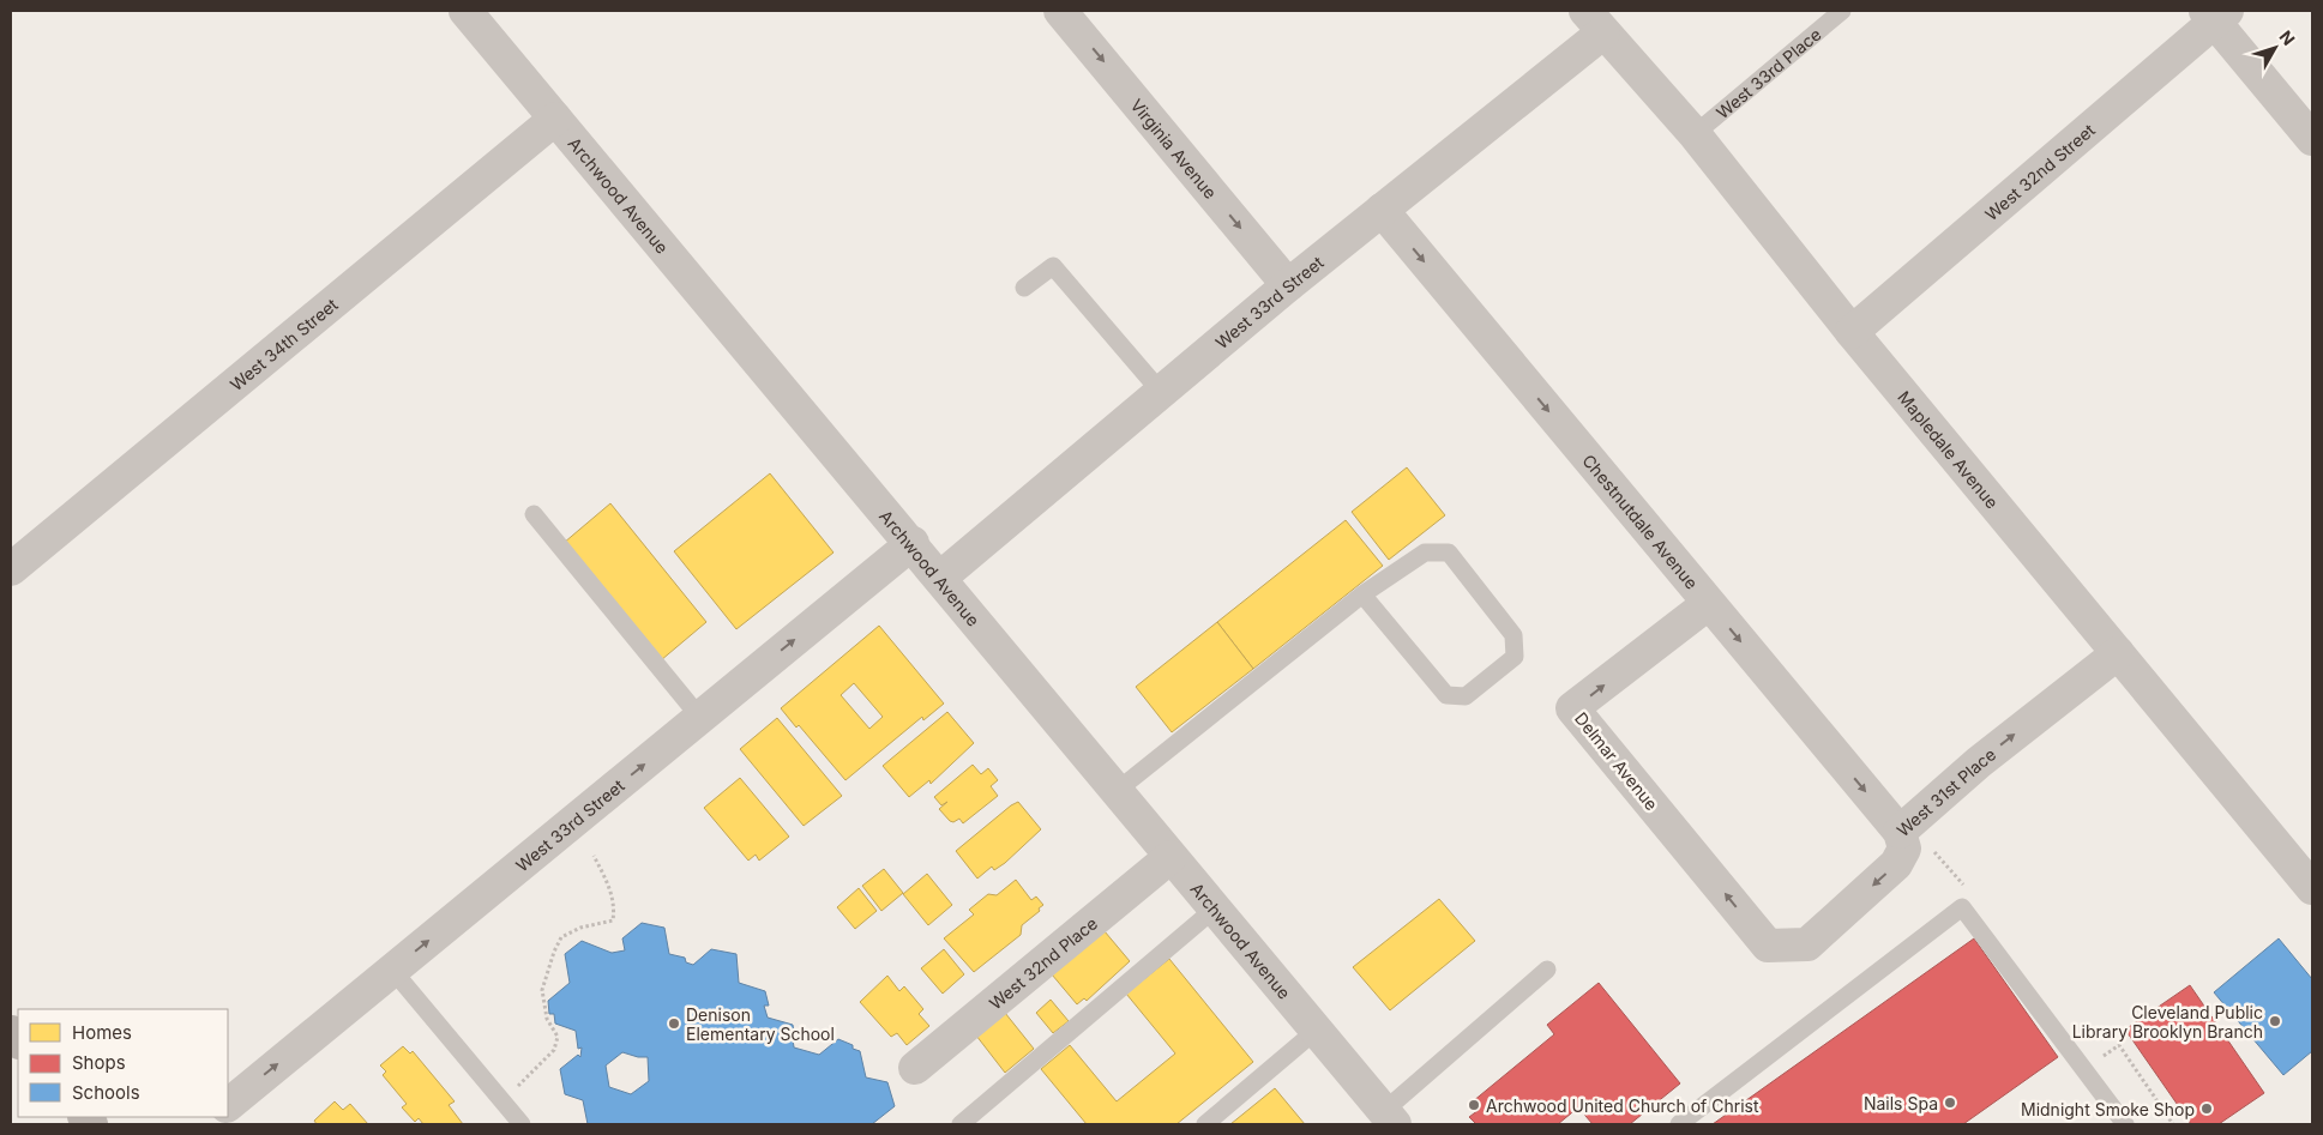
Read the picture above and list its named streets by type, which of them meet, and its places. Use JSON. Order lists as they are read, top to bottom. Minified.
{"streets":{"street":["Virginia Avenue","West 32nd Street","Archwood Avenue","West 33rd Street","West 34th Street","Mapledale Avenue","Chestnutdale Avenue","Delmar Avenue","West 31st Place","West 32nd Place"],"lane":["West 33rd Place"]},"crossings":[["West 33rd Place","Mapledale Avenue"],["Virginia Avenue","West 33rd Street"],["West 32nd Street","Mapledale Avenue"],["Archwood Avenue","West 33rd Street"],["Archwood Avenue","West 34th Street"],["Archwood Avenue","West 32nd Place"],["West 33rd Street","Mapledale Avenue"],["West 33rd Street","Chestnutdale Avenue"],["Mapledale Avenue","West 31st Place"],["Chestnutdale Avenue","Delmar Avenue"],["Chestnutdale Avenue","West 31st Place"],["Delmar Avenue","West 31st Place"]],"one_way":["Virginia Avenue","West 33rd Street","Chestnutdale Avenue"],"places":["Cleveland Public Library Brooklyn Branch","Denison Elementary School","Nails Spa","Archwood United Church of Christ","Midnight Smoke Shop"],"legend":["Homes","Shops","Schools"],"north":"top right"}
